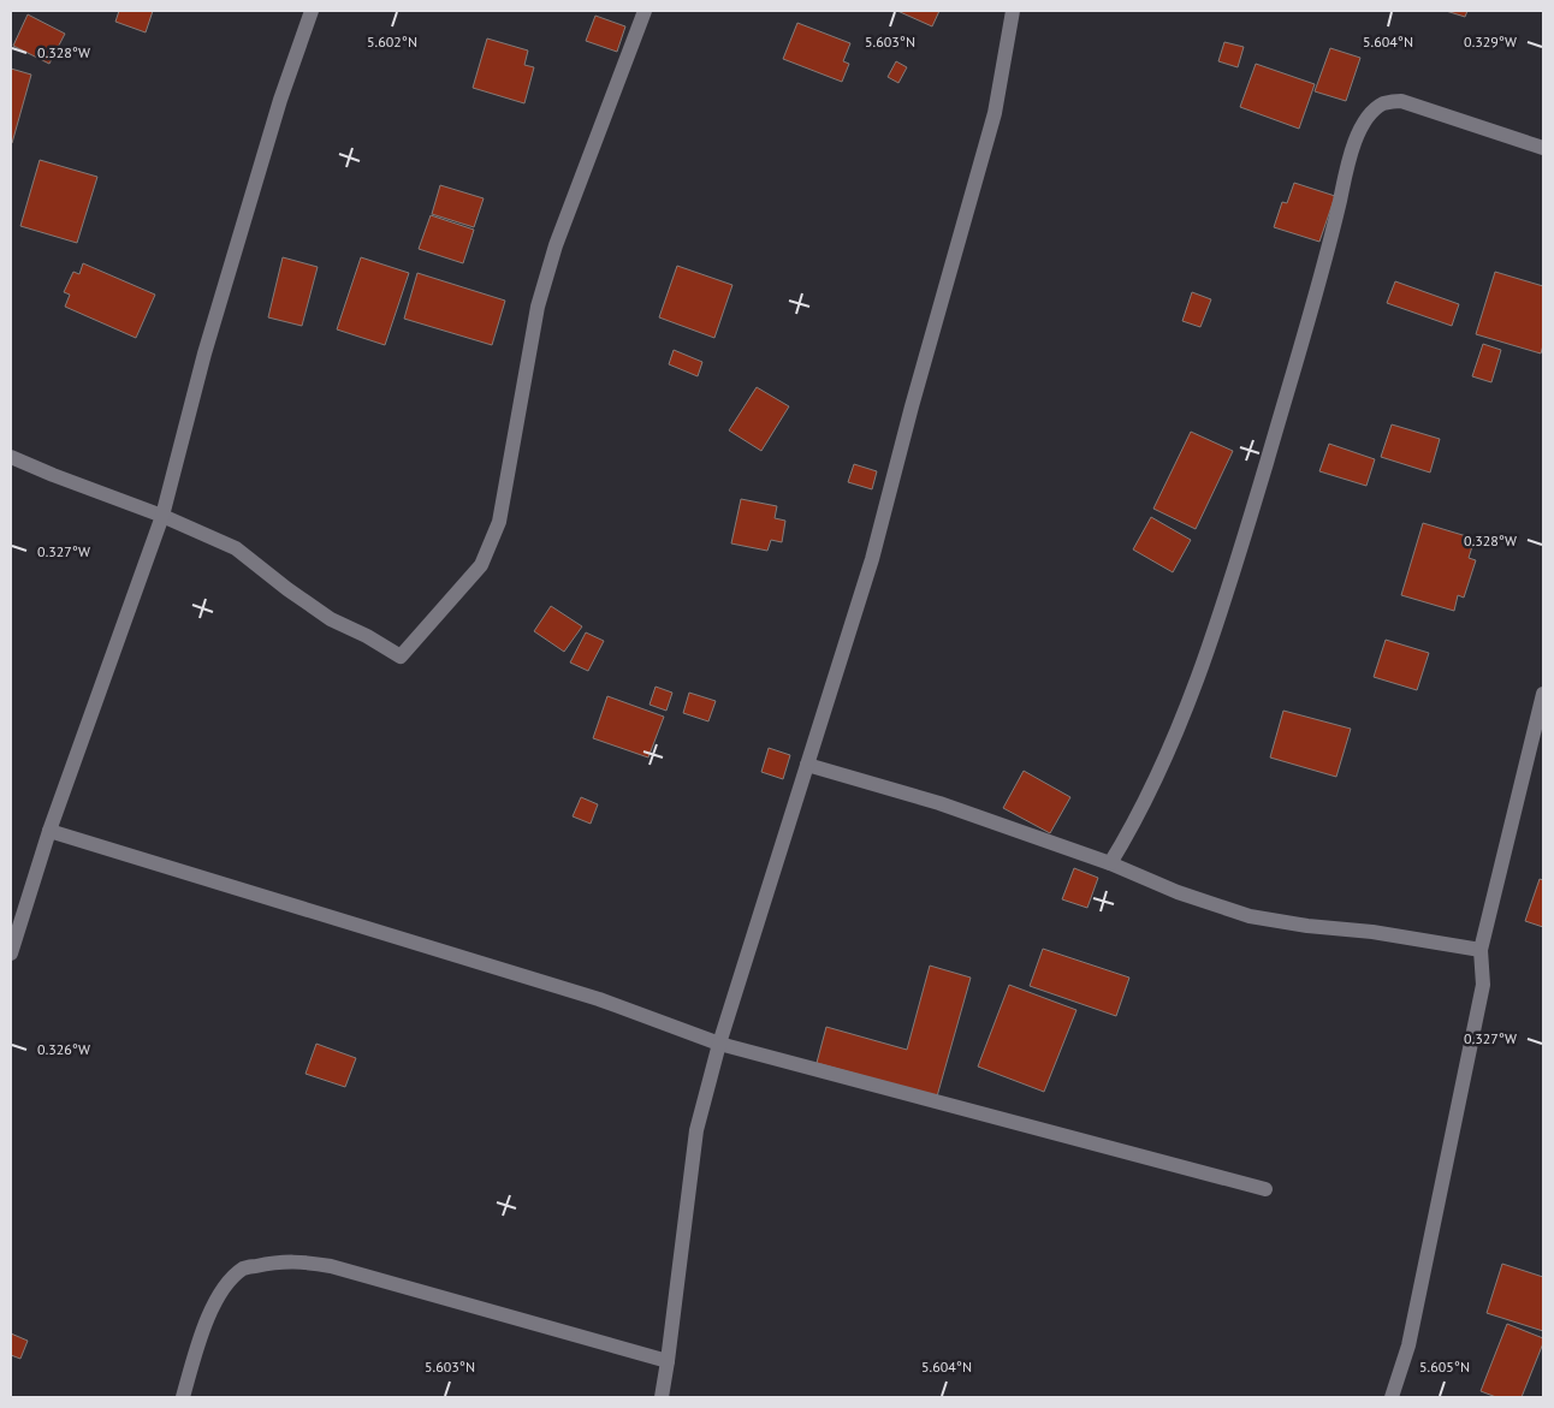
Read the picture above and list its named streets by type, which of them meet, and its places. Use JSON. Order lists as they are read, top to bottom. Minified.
{"coordinates":["5.602°N","5.603°N","5.604°N","0.329°W","0.328°W","0.327°W","0.326°W","5.605°N"]}
